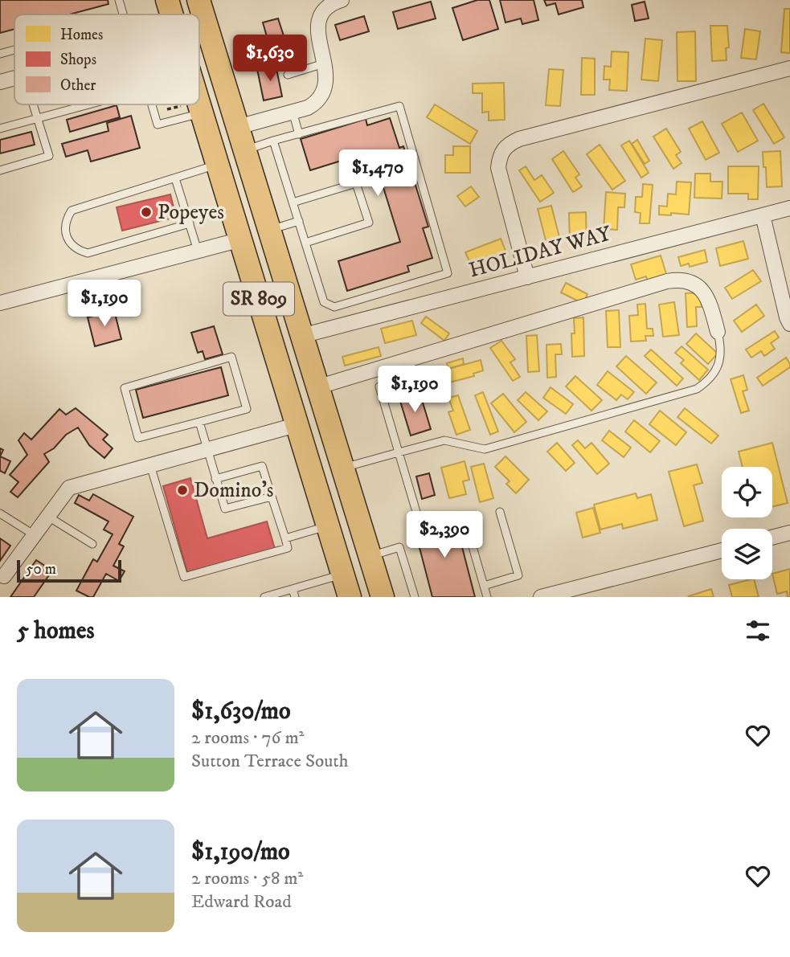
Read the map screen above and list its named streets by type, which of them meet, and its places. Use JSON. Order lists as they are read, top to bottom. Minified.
{"streets":{"main road":["SR 809"],"street":["HOLIDAY WAY"]},"crossings":[["HOLIDAY WAY","SR 809"]],"places":["Popeyes","Domino's"],"legend":["Homes","Shops","Other"],"scale_bar":"50 m","page":{"price":["$1,630","$1,470","$1,190","$1,190","$2,390"],"scale":"50 m","heading":"5 homes","list":[{"name":"$1,630/mo","note":"2 rooms · 76 m² · Sutton Terrace South"},{"name":"$1,190/mo","note":"2 rooms · 58 m² · Edward Road"}]}}
